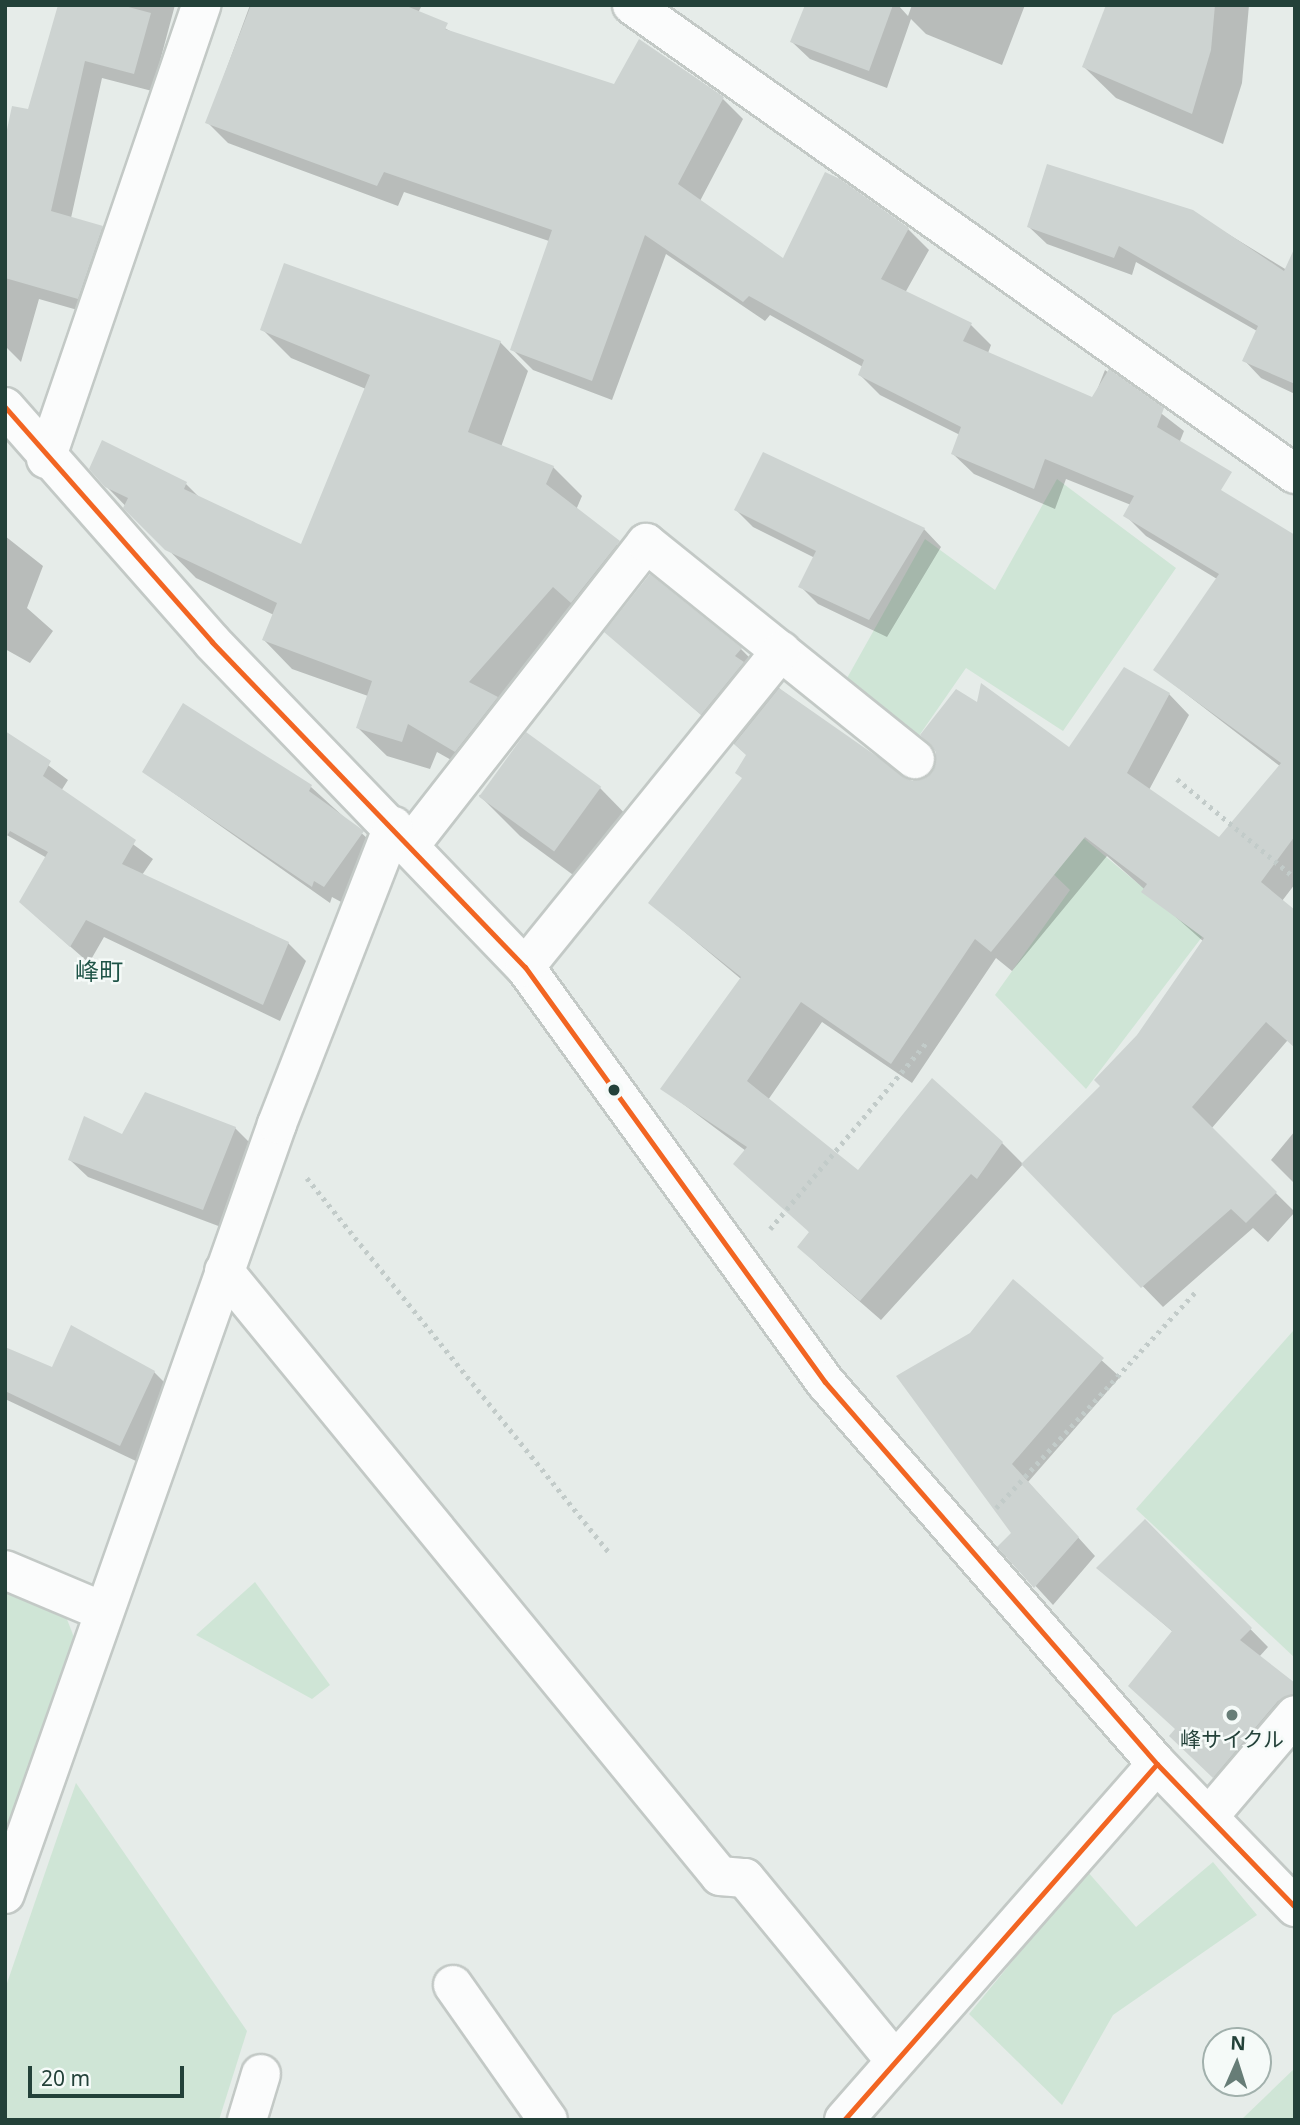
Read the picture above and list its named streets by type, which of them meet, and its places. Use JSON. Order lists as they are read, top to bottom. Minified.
{"districts":["峰町"],"places":["峰サイクル"],"scale_bar":"20 m","north":"top"}
